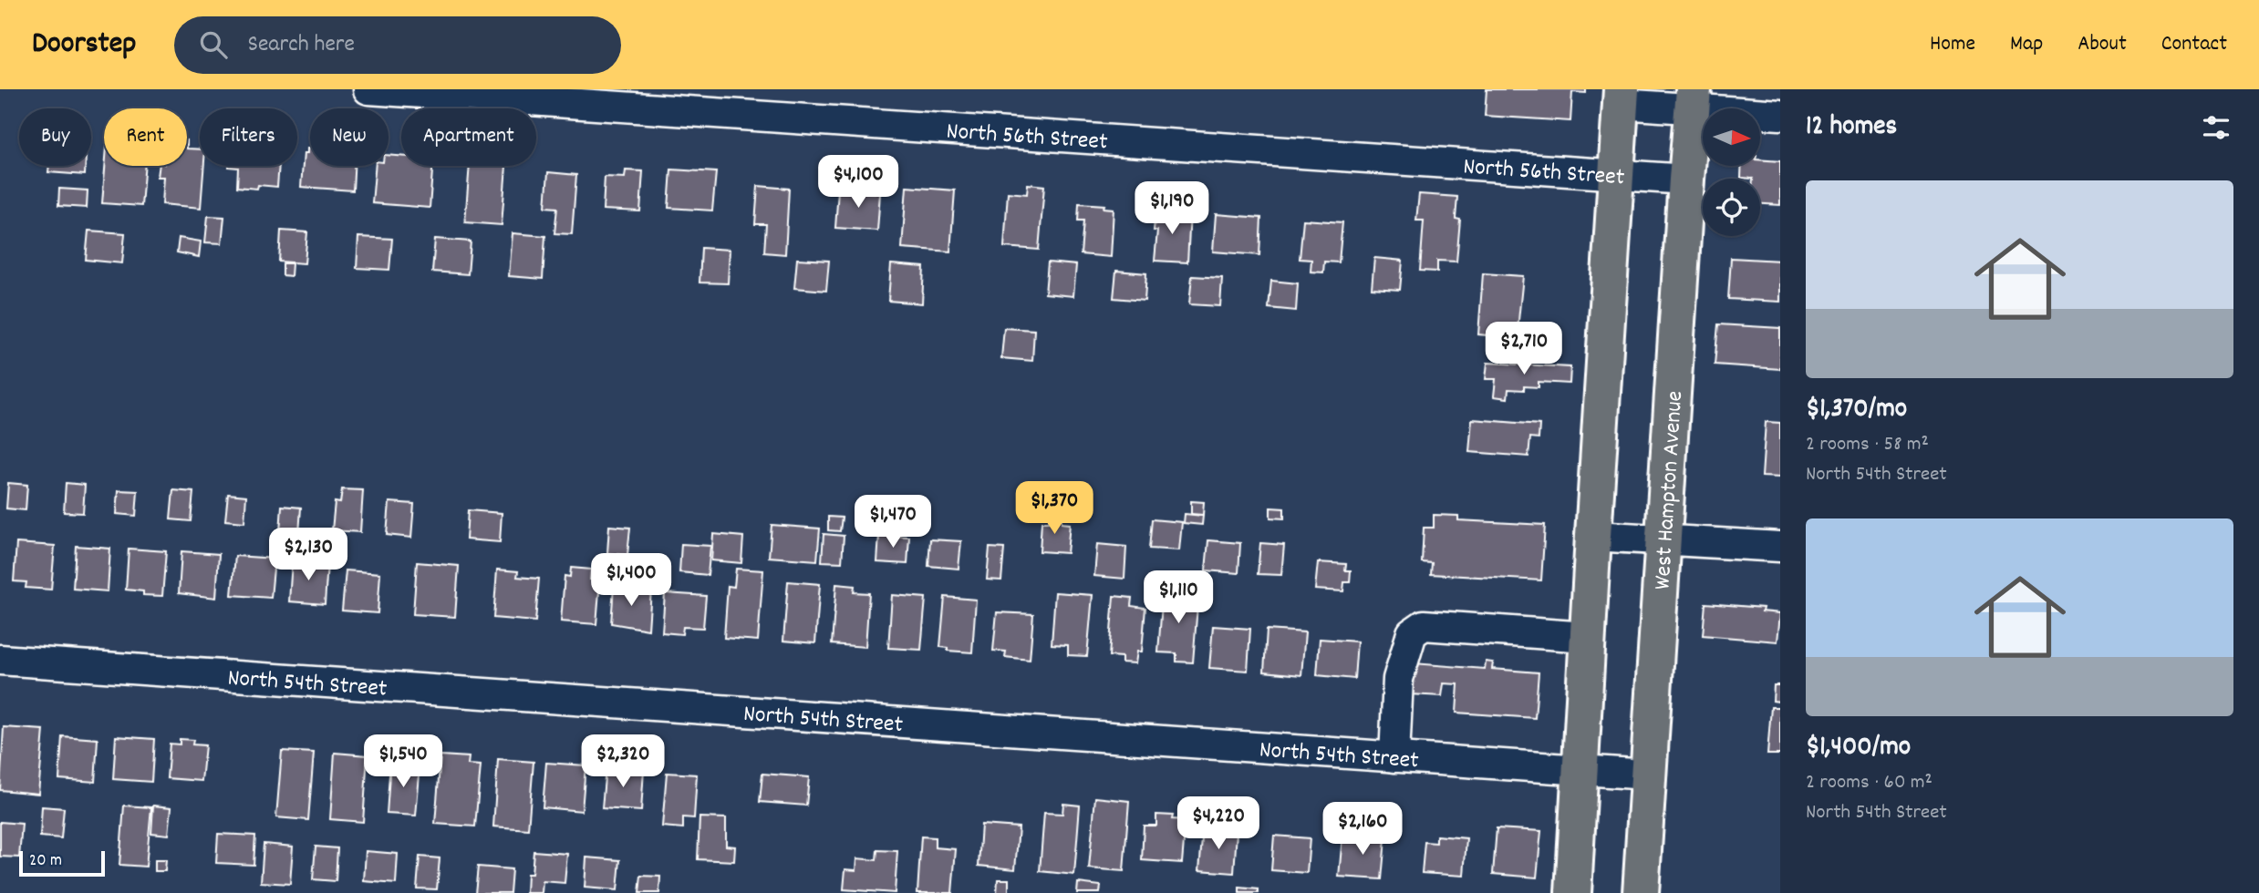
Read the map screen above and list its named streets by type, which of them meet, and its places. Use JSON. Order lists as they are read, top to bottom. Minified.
{"streets":{"main road":["West Hampton Avenue"],"street":["North 56th Street","North 54th Street"]},"crossings":[["North 56th Street","West Hampton Avenue"],["West Hampton Avenue","North 54th Street"]],"scale_bar":"20 m","north":"right","page":{"header":"Doorstep","search":"Search here","nav":["Home","Map","About","Contact"],"heading":"12 homes","chip":["Buy","Rent","Filters","New","Apartment"],"price":["$4,100","$1,190","$2,710","$1,370","$1,470","$2,130","$1,400","$1,110","$1,540","$2,320","$4,220","$2,160"],"list":[{"name":"$1,370/mo","note":"2 rooms · 58 m² · North 54th Street"},{"name":"$1,400/mo","note":"2 rooms · 60 m² · North 54th Street"}],"scale":"20 m"}}
